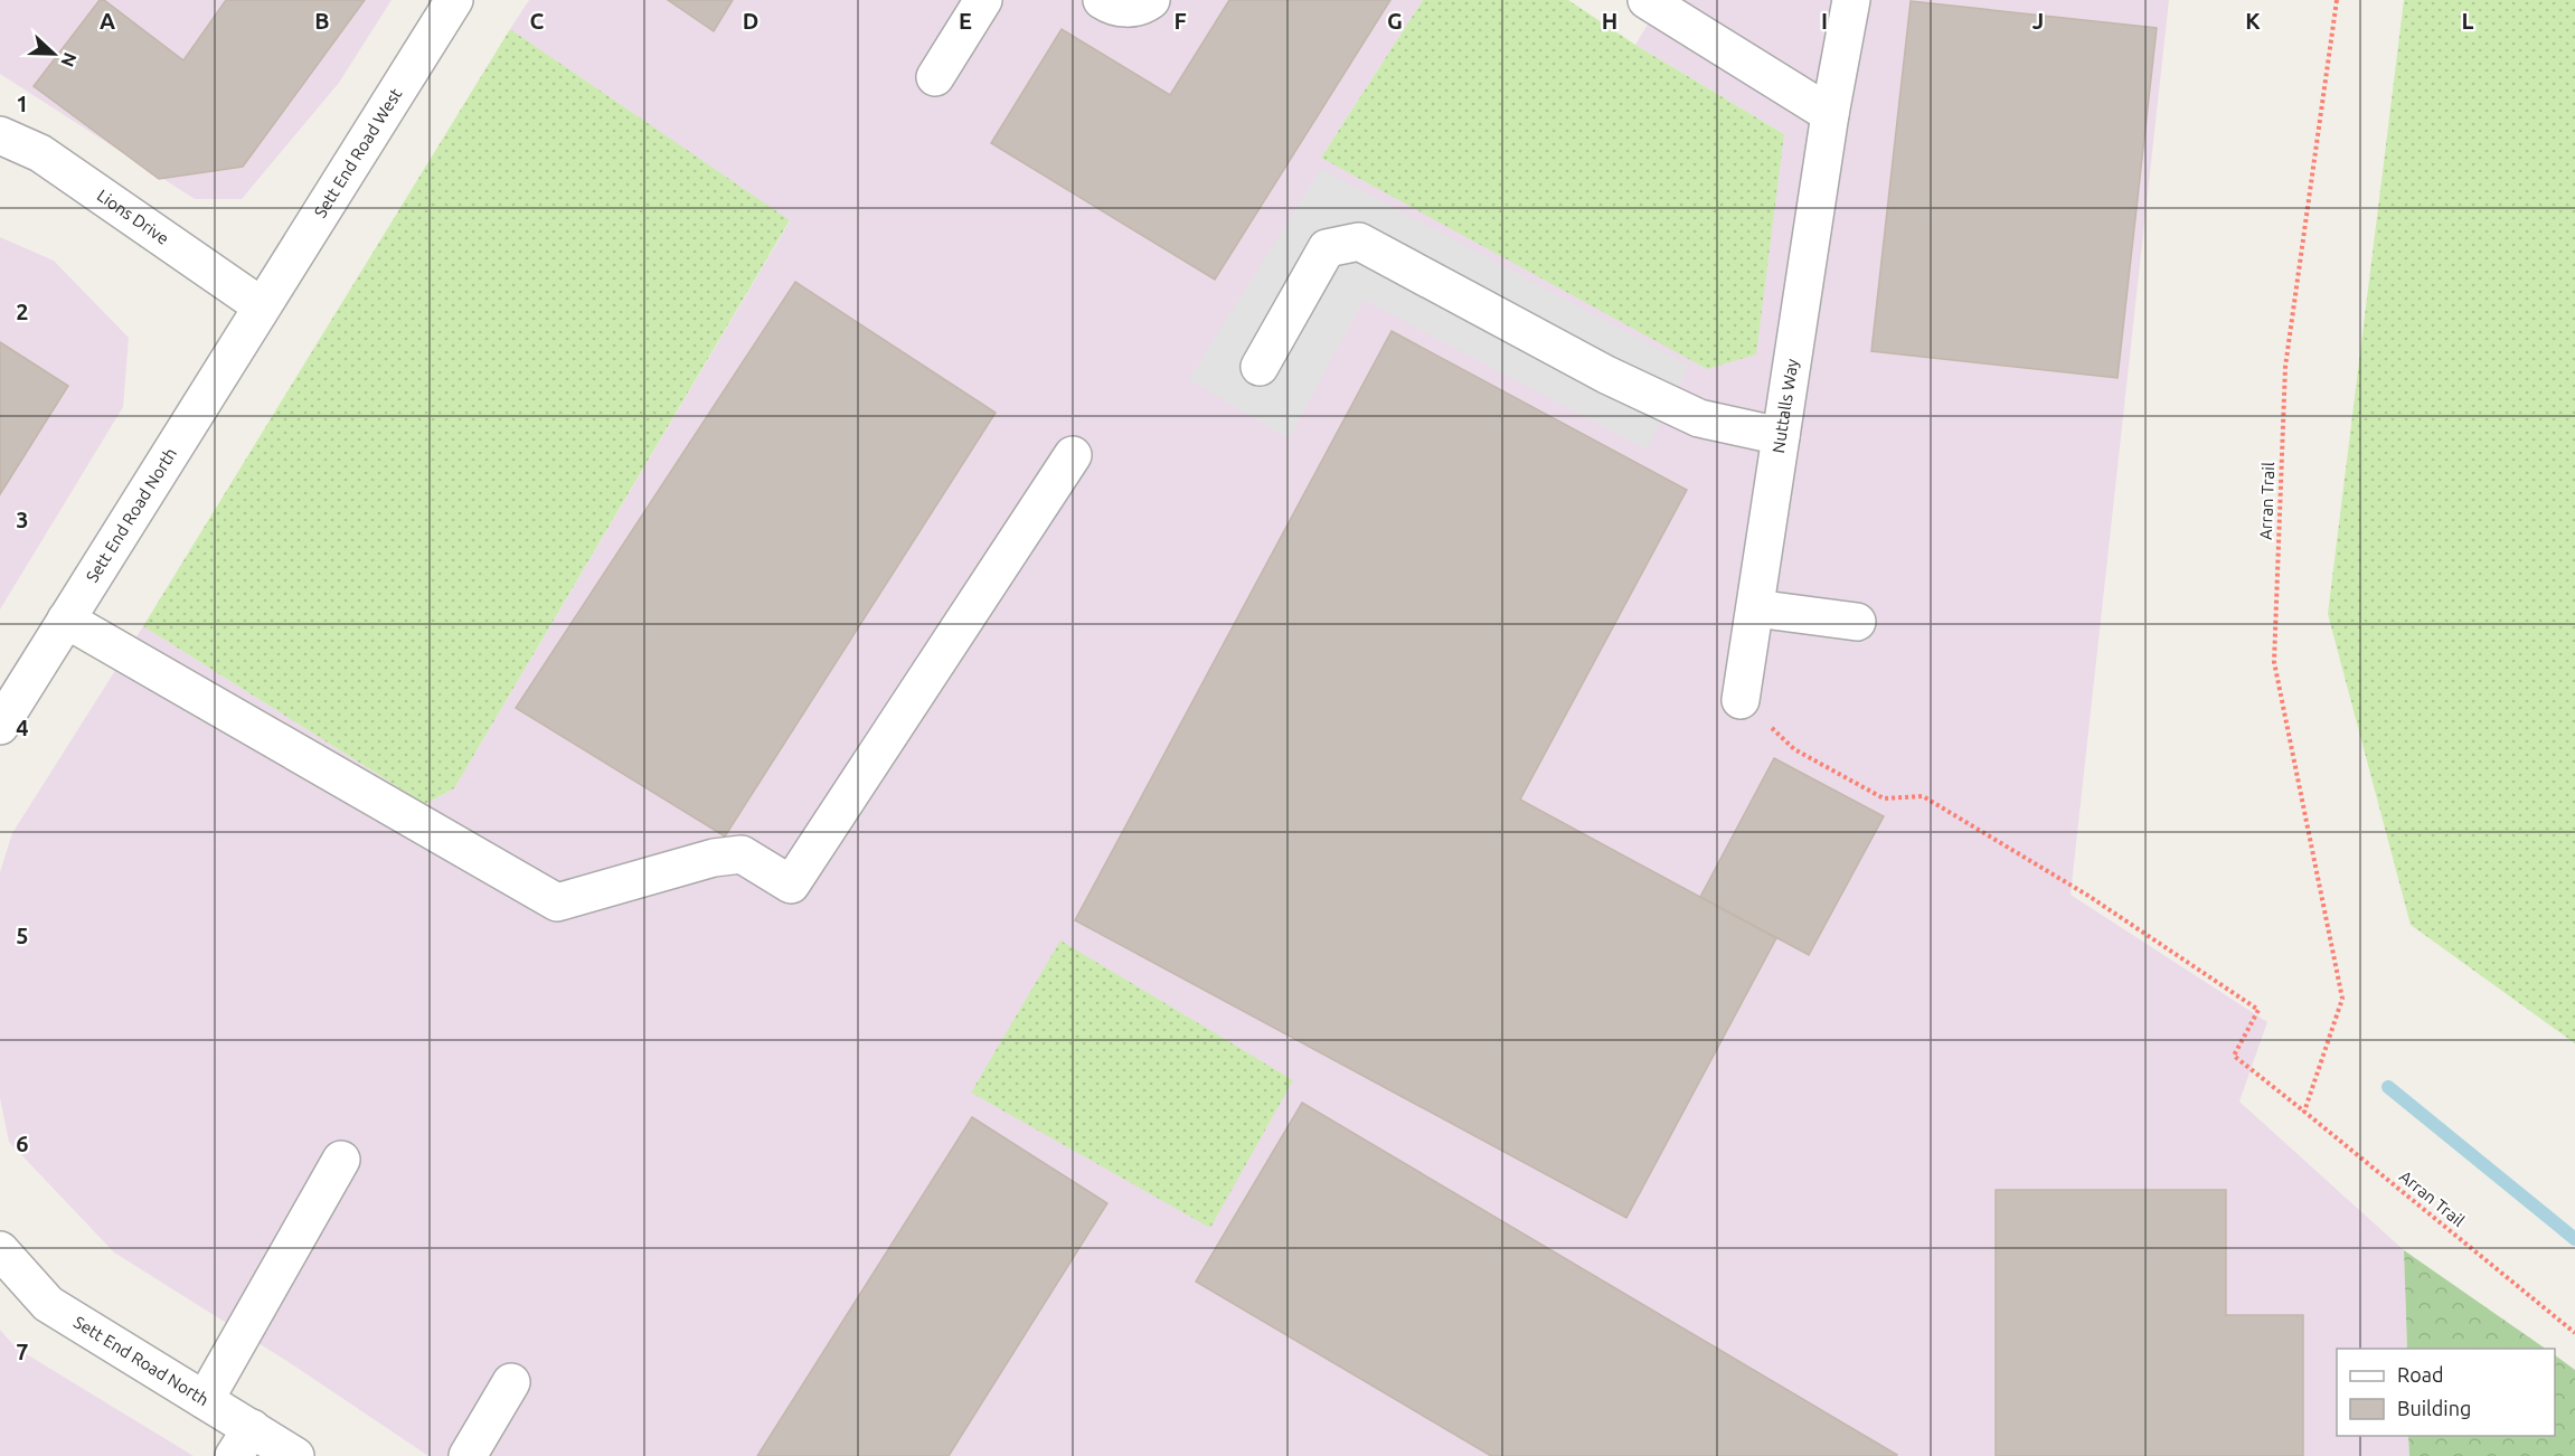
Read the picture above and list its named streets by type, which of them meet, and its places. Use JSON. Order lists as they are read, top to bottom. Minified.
{"streets":{"street":["Sett End Road West","Lions Drive","Nuttalls Way","Sett End Road North"],"path":["Arran Trail"]},"crossings":[["Sett End Road West","Lions Drive"],["Sett End Road West","Sett End Road North"],["Lions Drive","Sett End Road North"],["Nuttalls Way","Arran Trail"]],"legend":["Road","Building"],"north":"right","grid":{"columns":["A","B","C","D","E","F","G","H","I","J","K","L"],"rows":["1","2","3","4","5","6","7"]}}
